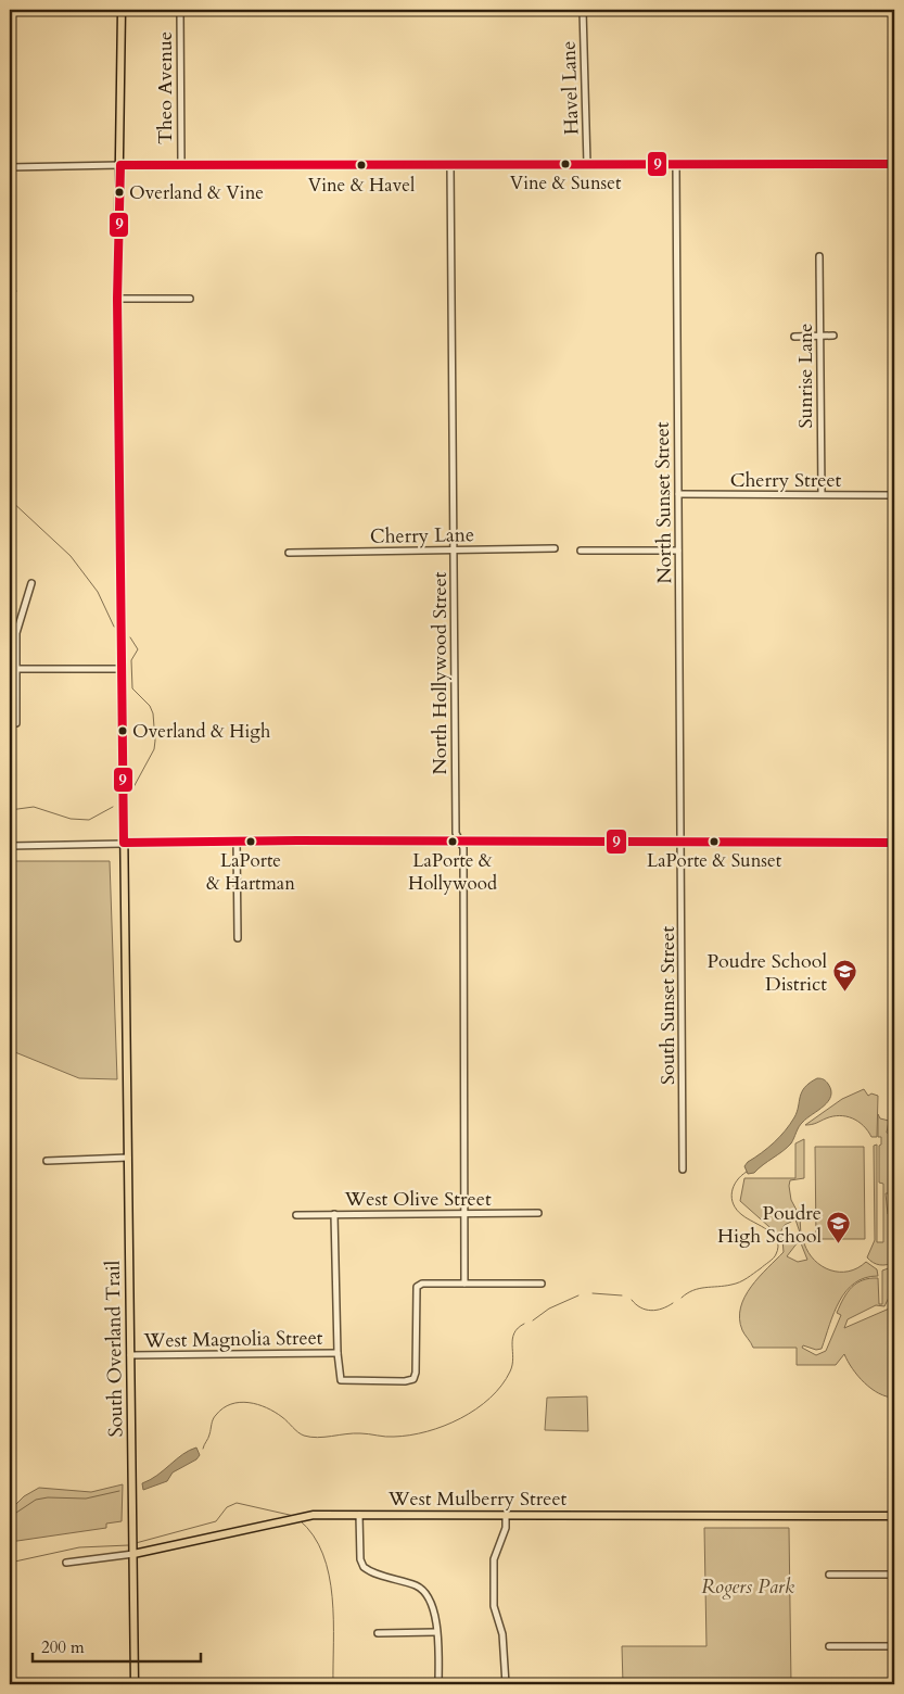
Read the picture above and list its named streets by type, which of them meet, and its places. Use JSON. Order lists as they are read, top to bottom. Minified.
{"streets":{"main road":["South Overland Trail","West Mulberry Street"],"street":["Theo Avenue","Havel Lane","Sunrise Lane","Cherry Street","North Sunset Street","Cherry Lane","North Hollywood Street","South Sunset Street","West Olive Street","West Magnolia Street"]},"crossings":[["Sunrise Lane","Cherry Street"],["Cherry Street","North Sunset Street"],["North Sunset Street","South Sunset Street"],["Cherry Lane","North Hollywood Street"],["North Hollywood Street","West Olive Street"],["West Magnolia Street","South Overland Trail"],["South Overland Trail","West Mulberry Street"]],"parks":["Rogers Park"],"places":{"other":["Vine & Sunset","Vine & Havel","Overland & Vine","Overland & High","LaPorte & Hartman","LaPorte & Hollywood","LaPorte & Sunset"],"school or university":["Poudre School District","Poudre High School"]},"lines":["transit line 9"],"scale_bar":"200 m"}
